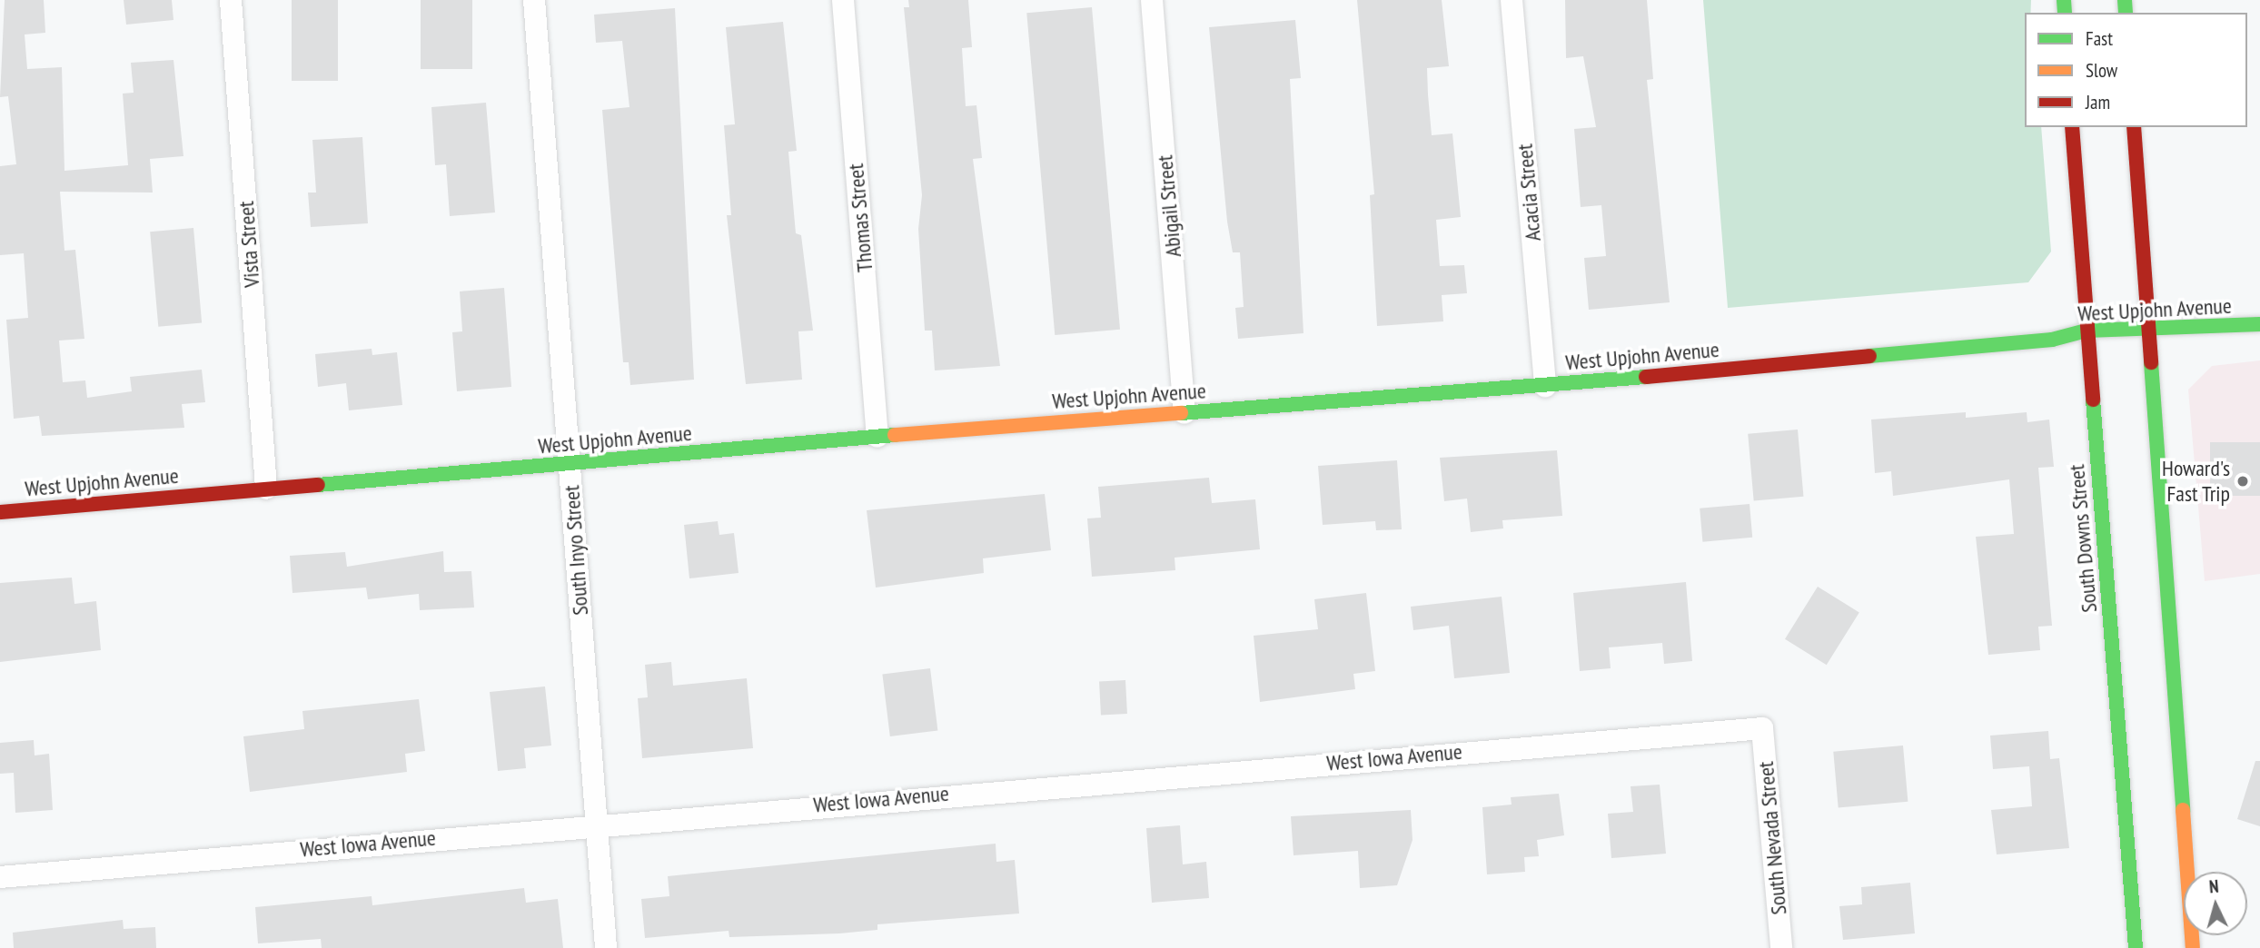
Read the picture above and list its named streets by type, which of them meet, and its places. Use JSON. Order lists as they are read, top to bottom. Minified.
{"streets":{"street":["Acacia Street","Abigail Street","Thomas Street","Vista Street","West Upjohn Avenue","South Downs Street","South Inyo Street","West Iowa Avenue","South Nevada Street"]},"crossings":[["Acacia Street","West Upjohn Avenue"],["Abigail Street","West Upjohn Avenue"],["Thomas Street","West Upjohn Avenue"],["Vista Street","West Upjohn Avenue"],["West Upjohn Avenue","South Downs Street"],["West Upjohn Avenue","South Inyo Street"],["South Inyo Street","West Iowa Avenue"],["West Iowa Avenue","South Nevada Street"]],"places":["Howard's Fast Trip"],"legend":["Fast","Slow","Jam"],"north":"top"}
